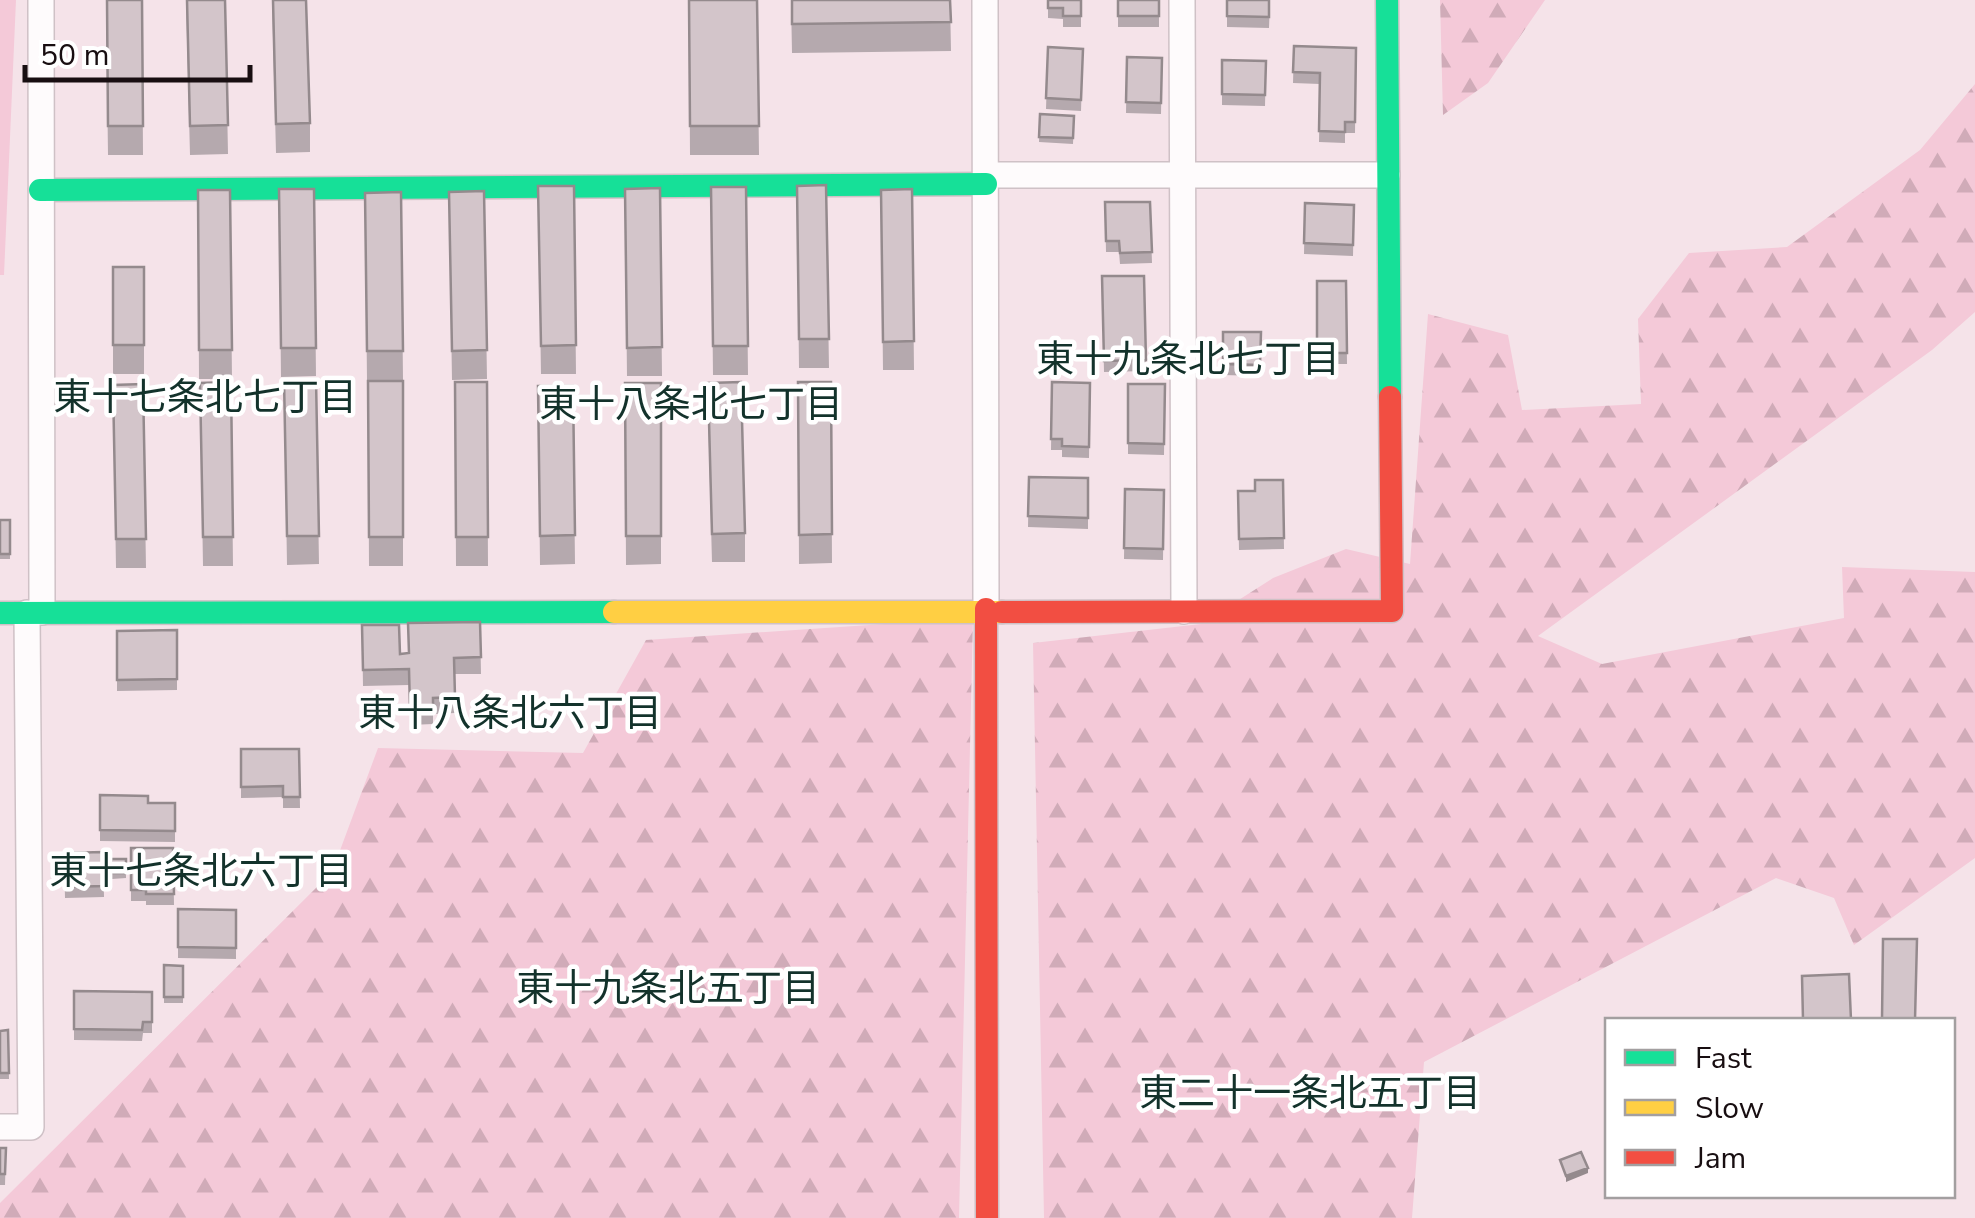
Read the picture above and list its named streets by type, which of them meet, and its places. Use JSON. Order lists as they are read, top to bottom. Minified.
{"districts":["東十九条北七丁目","東十七条北七丁目","東十八条北七丁目","東十八条北六丁目","東十七条北六丁目","東十九条北五丁目","東二十一条北五丁目"],"legend":["Fast","Slow","Jam"],"scale_bar":"50 m"}
